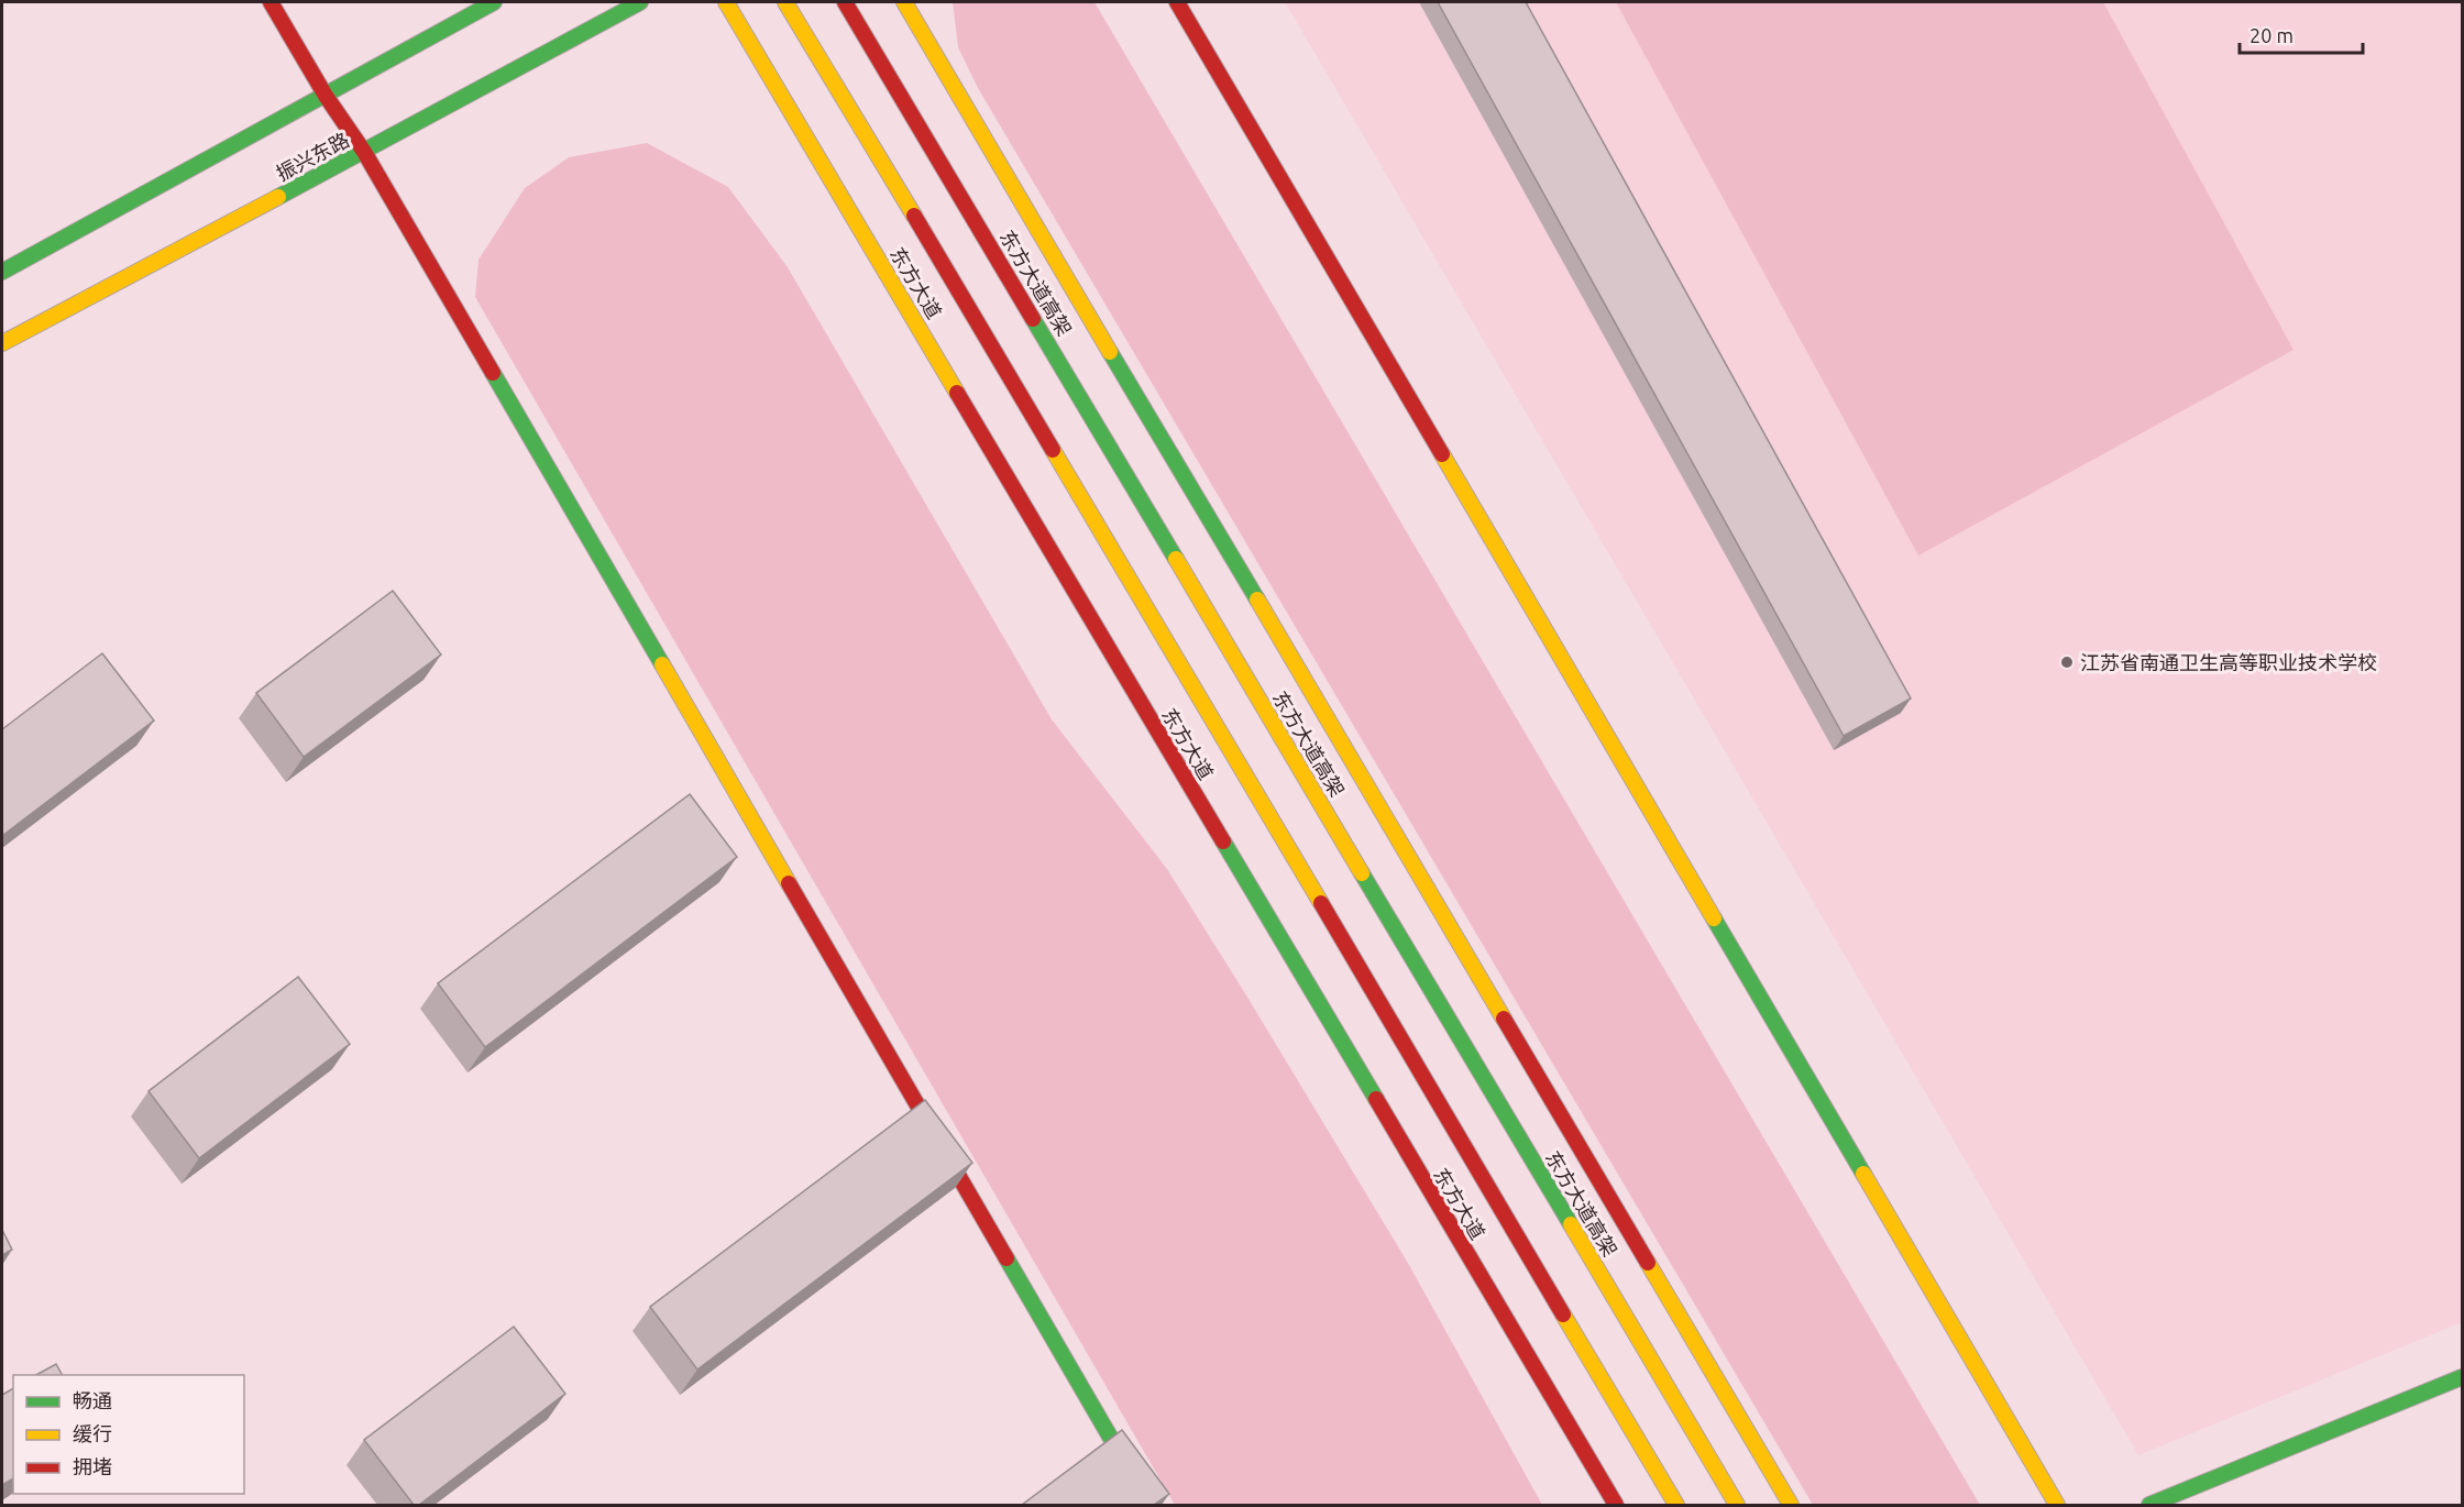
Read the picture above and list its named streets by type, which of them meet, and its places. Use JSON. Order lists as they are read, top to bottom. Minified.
{"streets":{"main road":["振兴东路","东方大道","东方大道高架"]},"places":["江苏省南通卫生高等职业技术学校"],"legend":["畅通","缓行","拥堵"],"scale_bar":"20 m"}
